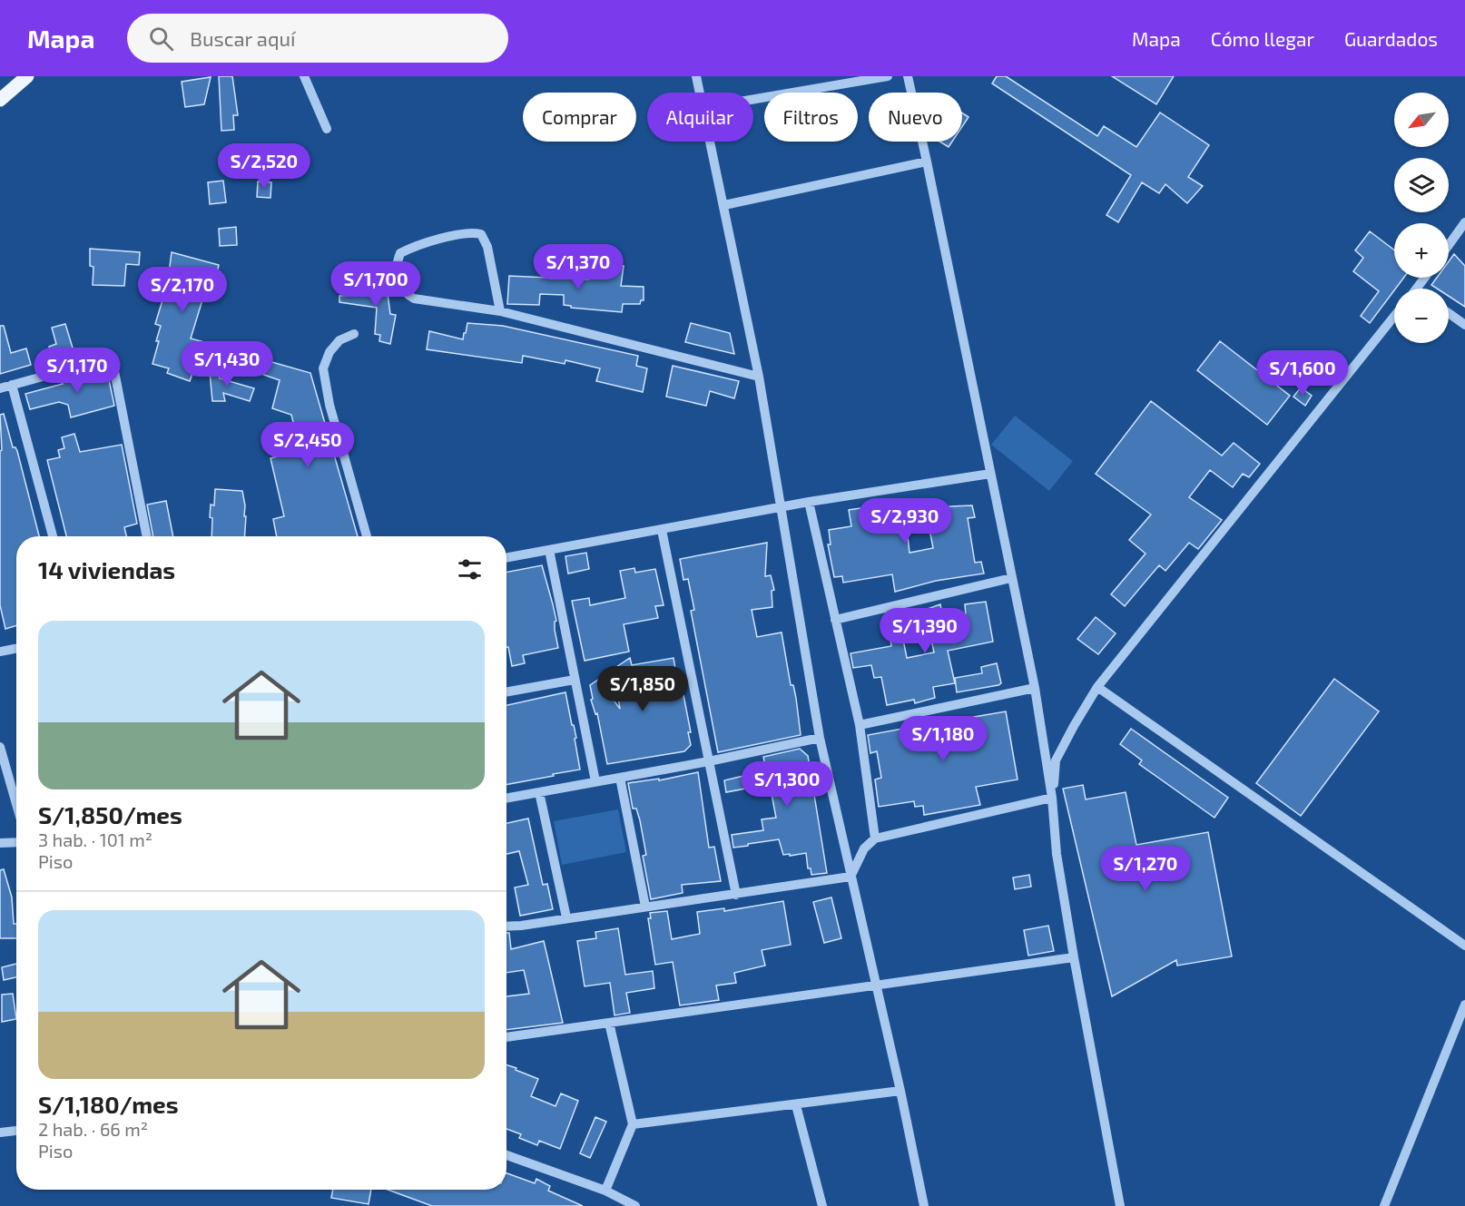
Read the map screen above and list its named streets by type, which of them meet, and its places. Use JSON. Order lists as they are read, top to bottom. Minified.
{"north":"bottom left","page":{"header":"Mapa","search":"Buscar aquí","nav":["Mapa","Cómo llegar","Guardados"],"map_buttons":["+","−"],"chip":["Comprar","Alquilar","Filtros","Nuevo"],"price":["S/2,520","S/1,370","S/1,700","S/2,170","S/1,430","S/1,170","S/1,600","S/2,450","S/2,930","S/1,390","S/1,850","S/1,180","S/1,300","S/1,270"],"heading":"14 viviendas","list":[{"name":"S/1,850/mes","note":"3 hab. · 101 m² · Piso"},{"name":"S/1,180/mes","note":"2 hab. · 66 m² · Piso"}]}}
